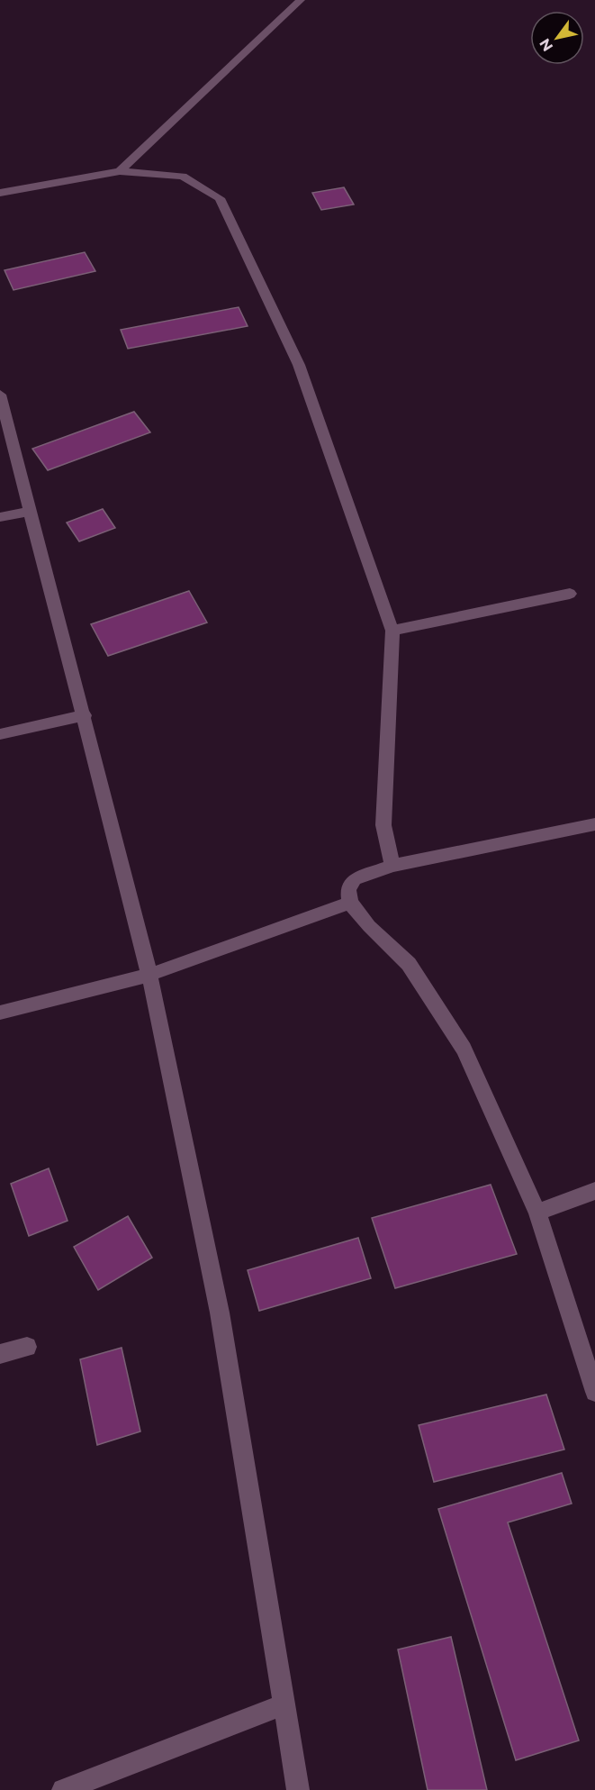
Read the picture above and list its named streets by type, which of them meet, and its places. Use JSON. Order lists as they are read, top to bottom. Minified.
{"north":"bottom left"}
